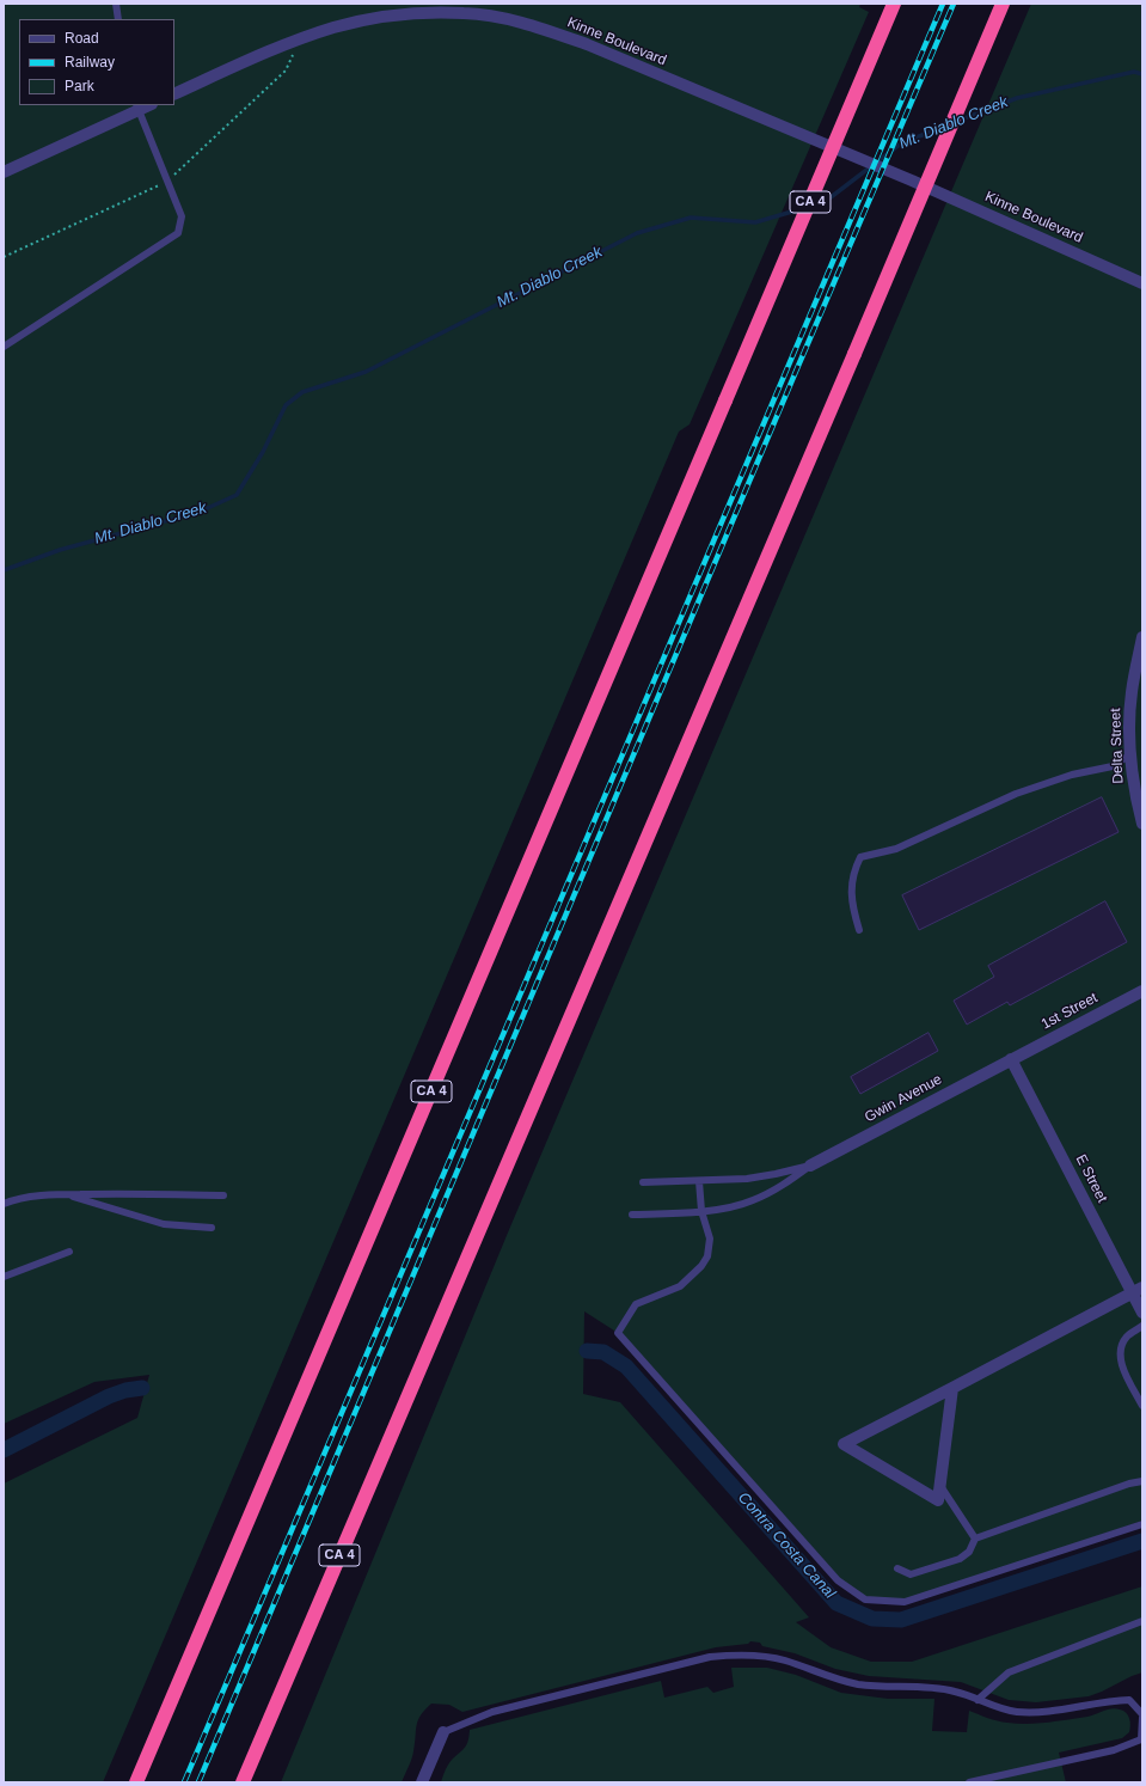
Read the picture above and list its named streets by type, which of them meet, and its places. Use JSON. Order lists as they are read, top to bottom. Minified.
{"streets":{"highway":["CA 4"],"street":["Kinne Boulevard","Delta Street","1st Street","Gwin Avenue","E Street"]},"crossings":[["1st Street","Gwin Avenue"],["1st Street","E Street"],["Gwin Avenue","E Street"]],"water":["Mt. Diablo Creek","Contra Costa Canal"],"legend":["Road","Railway","Park"]}
